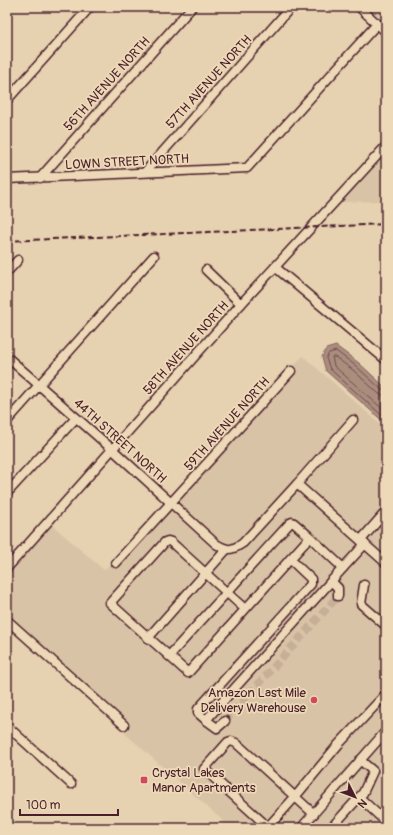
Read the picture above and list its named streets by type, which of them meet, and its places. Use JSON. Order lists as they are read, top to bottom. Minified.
{"streets":{"street":["57TH AVENUE NORTH","56TH AVENUE NORTH","LOWN STREET NORTH","58TH AVENUE NORTH","59TH AVENUE NORTH","44TH STREET NORTH"]},"crossings":[["57TH AVENUE NORTH","LOWN STREET NORTH"],["56TH AVENUE NORTH","LOWN STREET NORTH"],["58TH AVENUE NORTH","44TH STREET NORTH"],["59TH AVENUE NORTH","44TH STREET NORTH"]],"places":{"other":["Amazon Last Mile Delivery Warehouse"],"transit":["Crystal Lakes Manor Apartments"]},"scale_bar":"100 m","north":"bottom right"}
